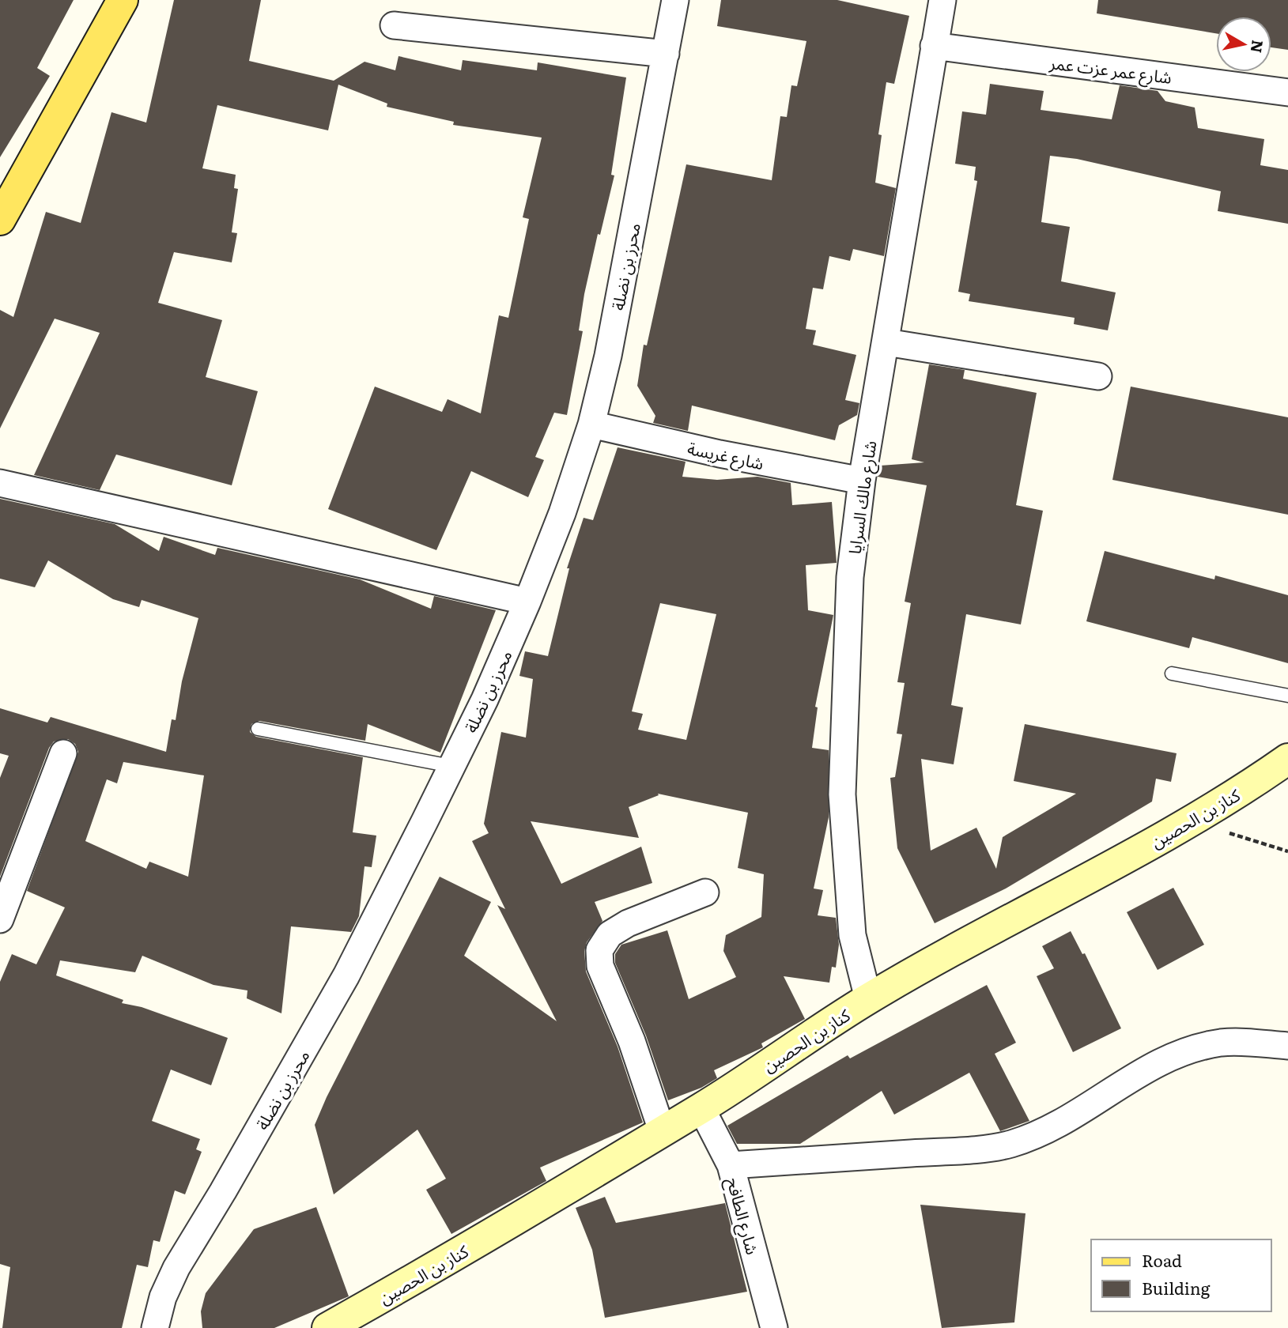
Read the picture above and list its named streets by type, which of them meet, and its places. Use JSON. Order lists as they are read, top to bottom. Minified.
{"streets":{"street":["شارع عمر عزت عمر","محرز بن نضلة","شارع غريسة","شارع مالك السرايا","كناز بن الحصين","شارع الطافح"]},"crossings":[["شارع عمر عزت عمر","شارع مالك السرايا"],["محرز بن نضلة","شارع غريسة"],["شارع غريسة","شارع مالك السرايا"],["شارع مالك السرايا","كناز بن الحصين"],["كناز بن الحصين","شارع الطافح"]],"legend":["Road","Building"],"north":"right"}
